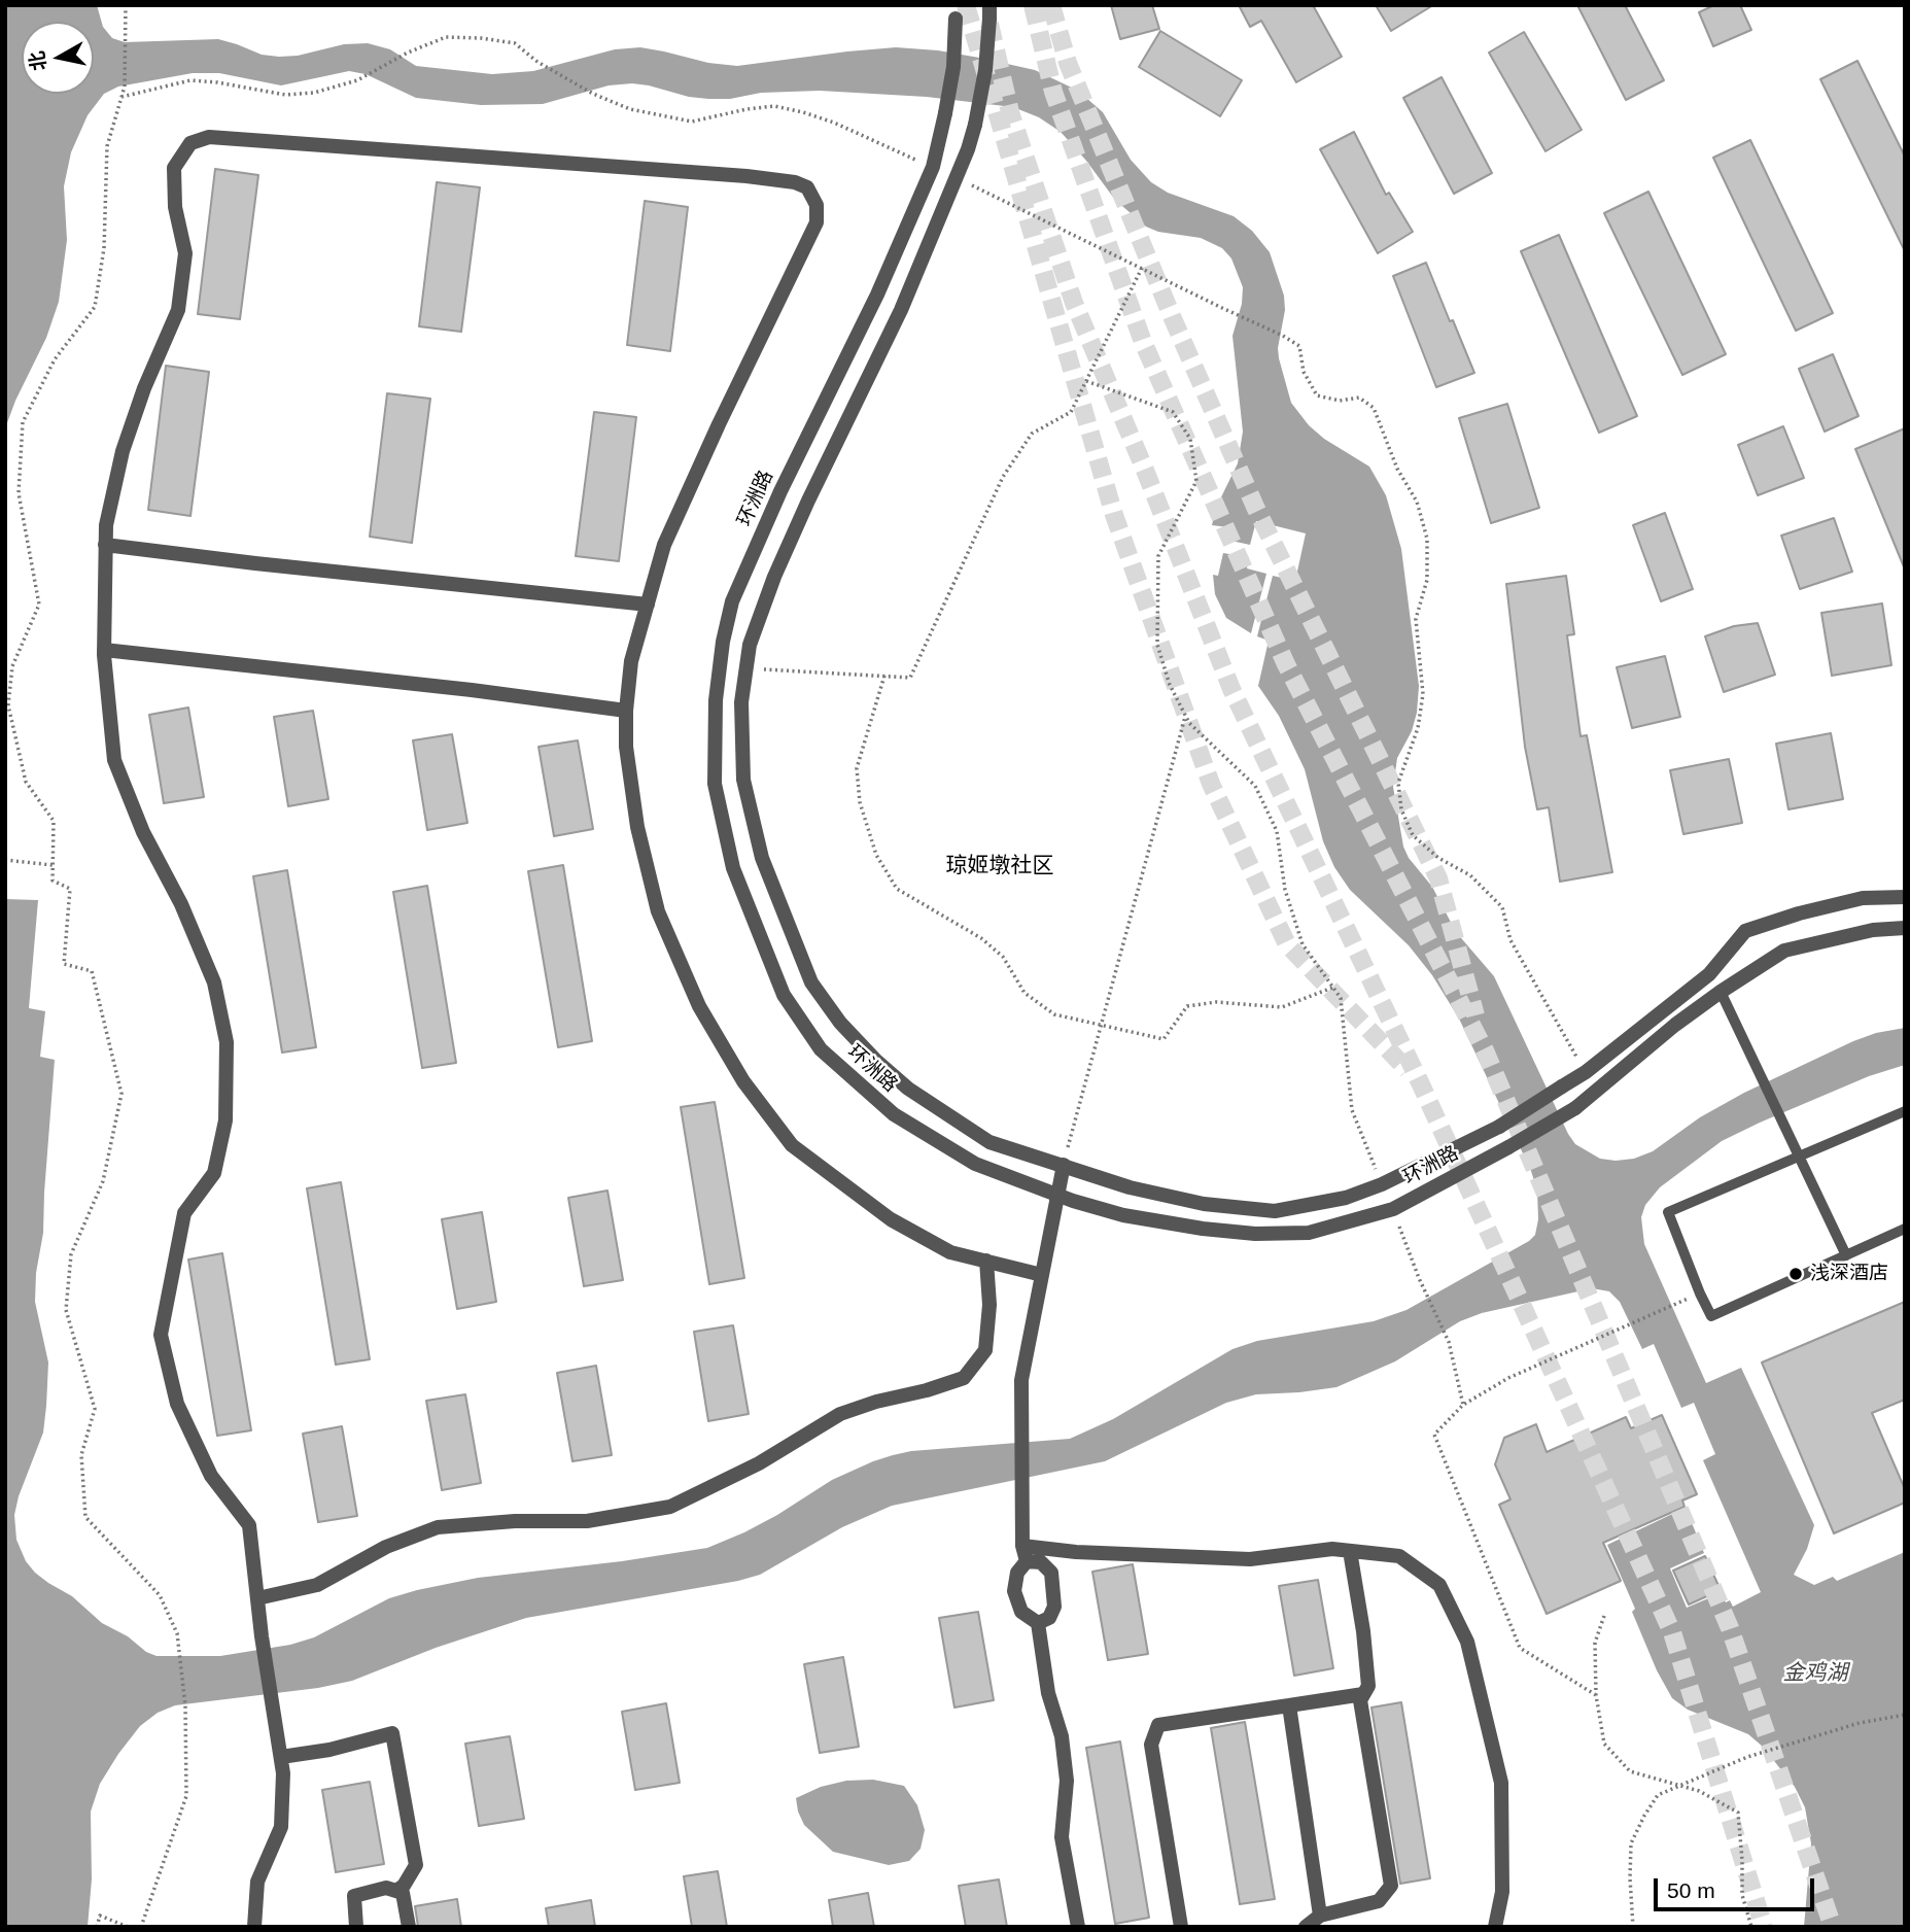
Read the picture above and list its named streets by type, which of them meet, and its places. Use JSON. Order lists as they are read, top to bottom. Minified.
{"streets":{"street":["环洲路"]},"districts":["琼姬墩社区"],"water":["金鸡湖"],"places":["浅深酒店"],"scale_bar":"50 m","north":"left"}
